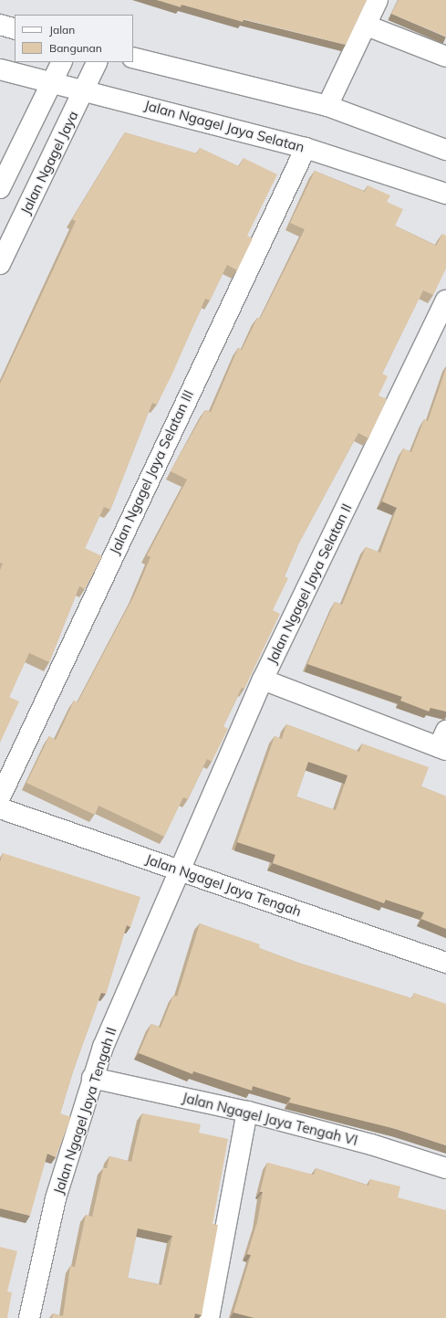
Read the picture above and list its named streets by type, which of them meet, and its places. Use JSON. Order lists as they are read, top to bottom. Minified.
{"streets":{"street":["Jalan Ngagel Jaya Selatan","Jalan Ngagel Jaya","Jalan Ngagel Jaya Selatan III","Jalan Ngagel Jaya Selatan II","Jalan Ngagel Jaya Tengah","Jalan Ngagel Jaya Tengah II","Jalan Ngagel Jaya Tengah VI"]},"crossings":[["Jalan Ngagel Jaya Selatan","Jalan Ngagel Jaya"],["Jalan Ngagel Jaya Selatan","Jalan Ngagel Jaya Selatan III"],["Jalan Ngagel Jaya Selatan II","Jalan Ngagel Jaya Tengah"],["Jalan Ngagel Jaya Selatan II","Jalan Ngagel Jaya Tengah II"],["Jalan Ngagel Jaya Tengah","Jalan Ngagel Jaya Tengah II"],["Jalan Ngagel Jaya Tengah II","Jalan Ngagel Jaya Tengah VI"]],"legend":["Jalan","Bangunan"]}
